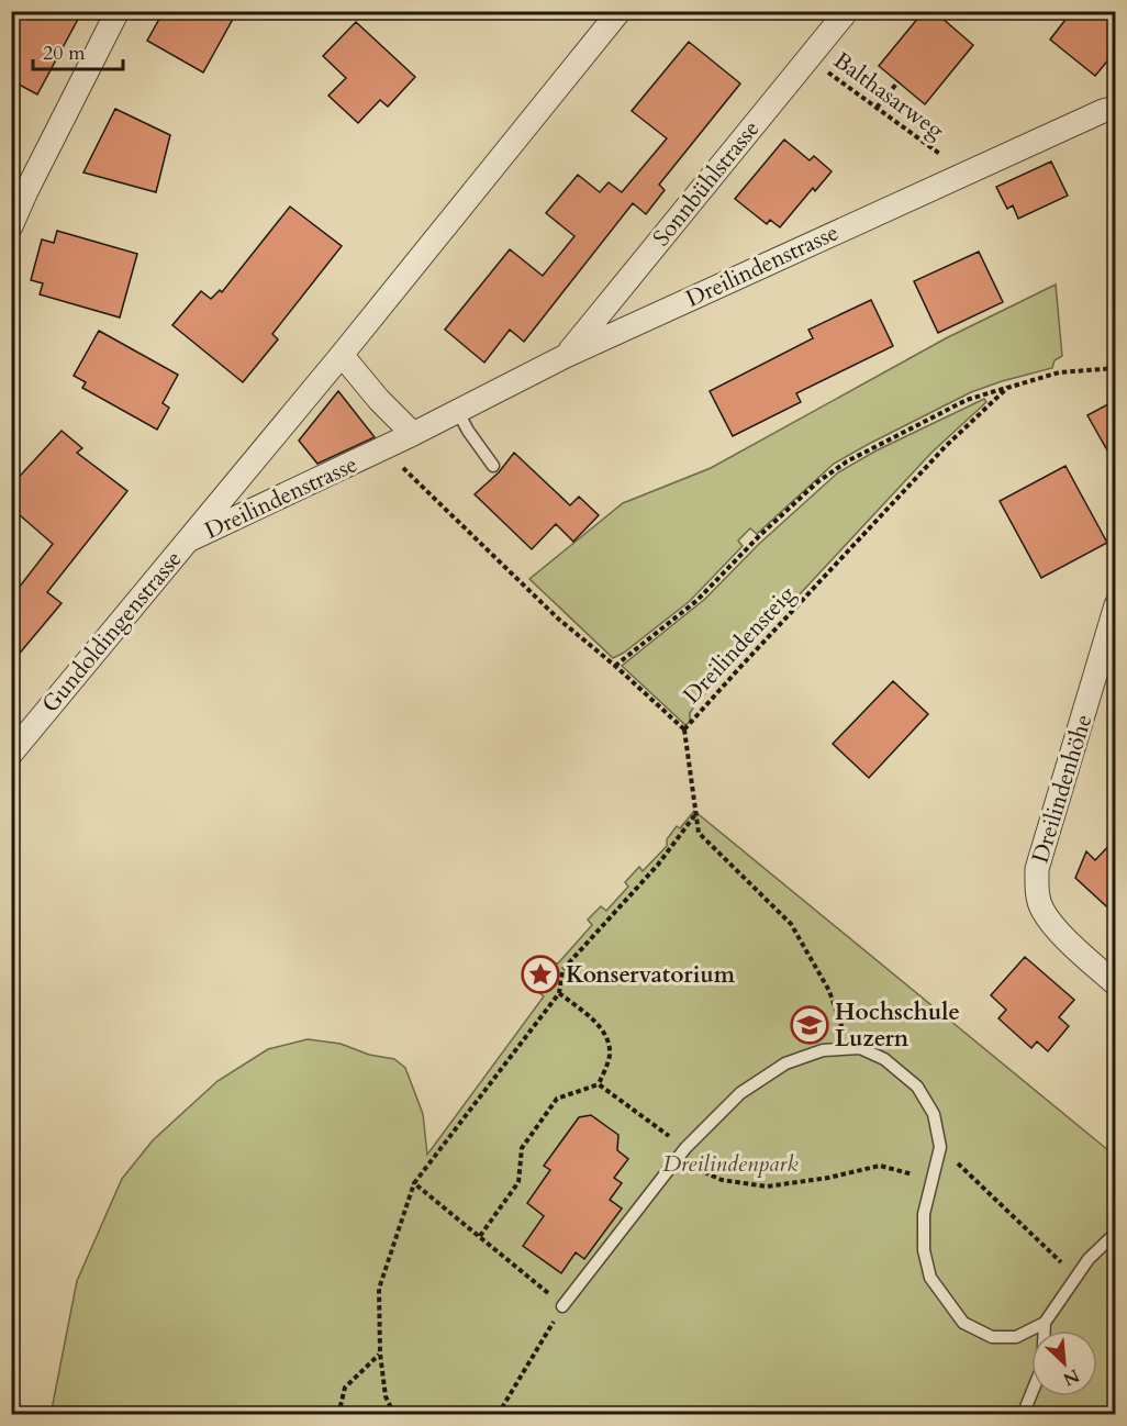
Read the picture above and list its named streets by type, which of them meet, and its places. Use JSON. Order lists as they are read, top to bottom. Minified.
{"streets":{"street":["Sonnbühlstrasse","Dreilindenstrasse","Gundoldingenstrasse","Dreilindenhöhe"],"path":["Balthasarweg","Dreilindensteig"]},"crossings":[["Balthasarweg","Sonnbühlstrasse"],["Sonnbühlstrasse","Dreilindenstrasse"],["Dreilindenstrasse","Gundoldingenstrasse"]],"parks":["Dreilindenpark"],"places":{"place":["Konservatorium"],"school or university":["Hochschule Luzern"]},"scale_bar":"20 m","north":"bottom right"}
